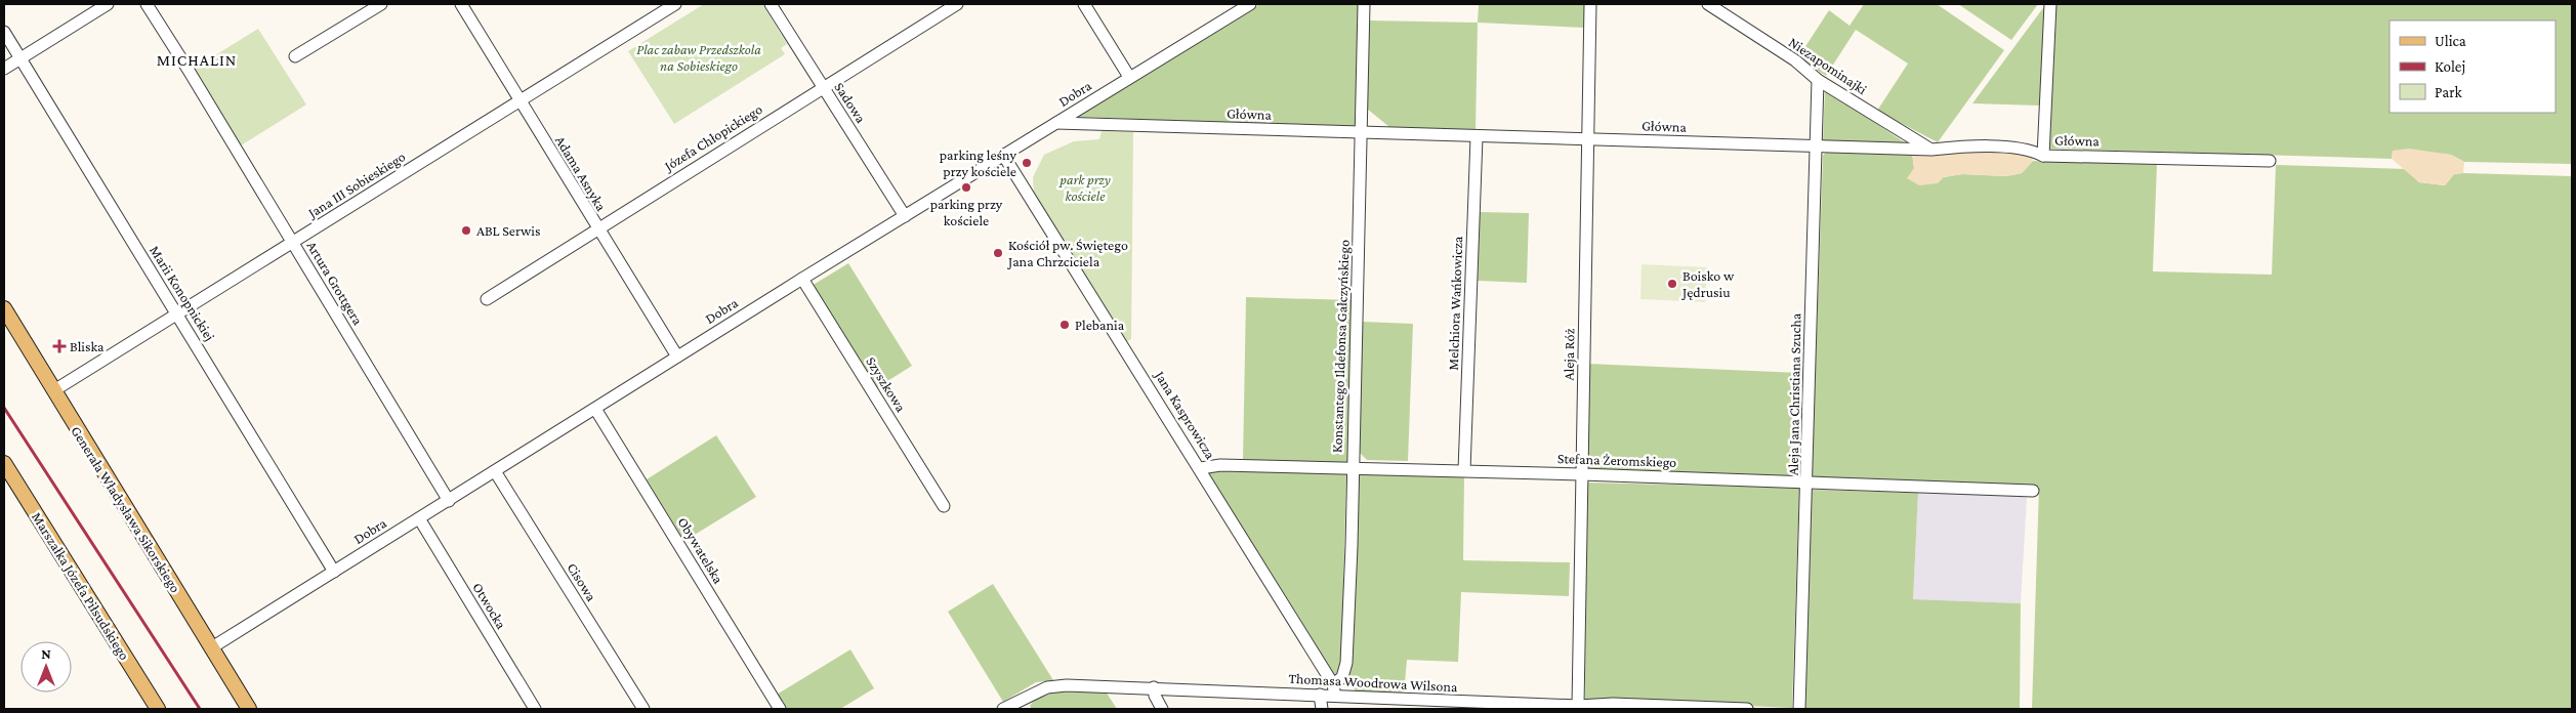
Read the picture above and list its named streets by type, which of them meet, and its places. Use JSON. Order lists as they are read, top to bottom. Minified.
{"streets":{"main road":["Generała Władysława Sikorskiego","Marszałka Józefa Piłsudskiego"],"street":["Niezapominajki","Dobra","Sadowa","Główna","Józefa Chłopickiego","Adama Asnyka","Jana III Sobieskiego","Artura Grottgera","Marii Konopnickiej","Melchiora Wańkowicza","Konstantego Ildefonsa Gałczyńskiego","Aleja Róż","Szyszkowa","Aleja Jana Christiana Szucha","Jana Kasprowicza","Stefana Żeromskiego","Obywatelska","Cisowa","Otwocka","Thomasa Woodrowa Wilsona"]},"crossings":[["Niezapominajki","Główna"],["Niezapominajki","Aleja Jana Christiana Szucha"],["Dobra","Sadowa"],["Dobra","Główna"],["Dobra","Adama Asnyka"],["Dobra","Artura Grottgera"],["Dobra","Marii Konopnickiej"],["Dobra","Szyszkowa"],["Dobra","Jana Kasprowicza"],["Dobra","Generała Władysława Sikorskiego"],["Dobra","Obywatelska"],["Dobra","Cisowa"],["Dobra","Otwocka"],["Sadowa","Józefa Chłopickiego"],["Główna","Melchiora Wańkowicza"],["Główna","Konstantego Ildefonsa Gałczyńskiego"],["Główna","Aleja Róż"],["Główna","Aleja Jana Christiana Szucha"],["Józefa Chłopickiego","Adama Asnyka"],["Adama Asnyka","Jana III Sobieskiego"],["Jana III Sobieskiego","Artura Grottgera"],["Jana III Sobieskiego","Marii Konopnickiej"],["Jana III Sobieskiego","Generała Władysława Sikorskiego"],["Melchiora Wańkowicza","Stefana Żeromskiego"],["Konstantego Ildefonsa Gałczyńskiego","Jana Kasprowicza"],["Konstantego Ildefonsa Gałczyńskiego","Stefana Żeromskiego"],["Konstantego Ildefonsa Gałczyńskiego","Thomasa Woodrowa Wilsona"],["Aleja Róż","Stefana Żeromskiego"],["Aleja Róż","Thomasa Woodrowa Wilsona"],["Aleja Jana Christiana Szucha","Stefana Żeromskiego"],["Jana Kasprowicza","Stefana Żeromskiego"],["Jana Kasprowicza","Thomasa Woodrowa Wilsona"]],"districts":["MICHALIN"],"parks":["Plac zabaw Przedszkola na Sobieskiego","park przy kościele"],"places":{"other":["parking leśny przy kościele","parking przy kościele","ABL Serwis","Kościół pw. Świętego Jana Chrzciciela","Boisko w Jędrusiu","Plebania"],"health":["Bliska"]},"legend":["Ulica","Kolej","Park"],"north":"top"}
